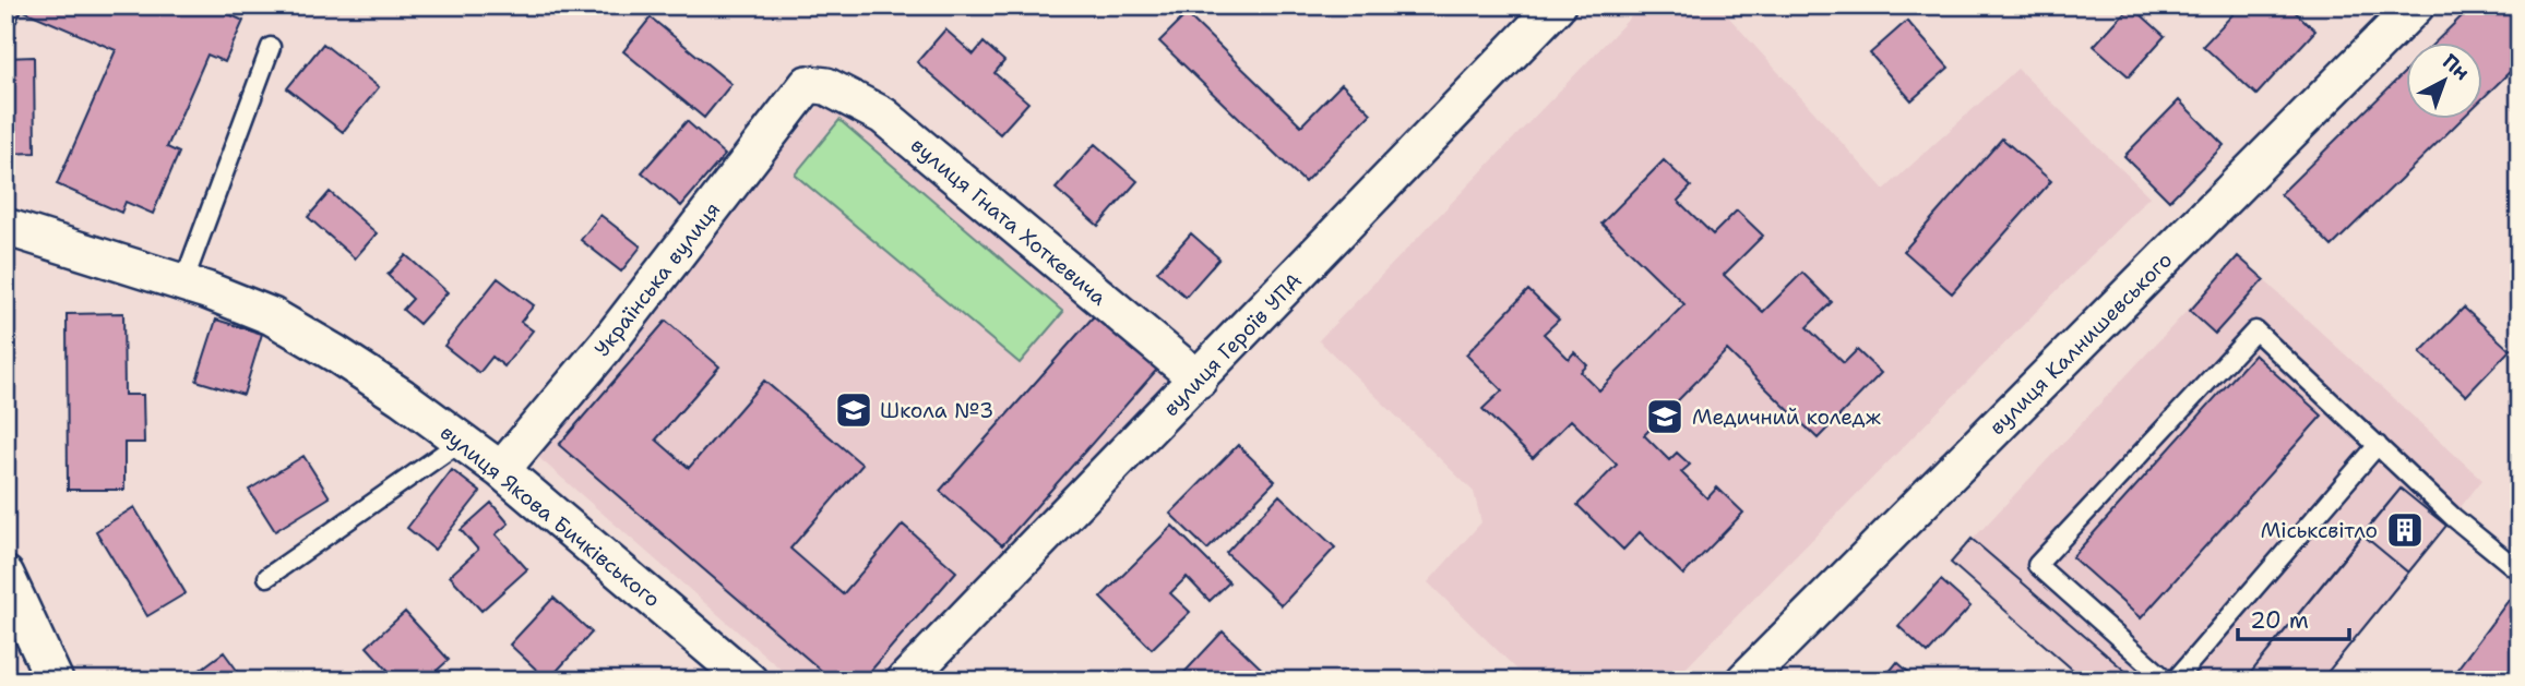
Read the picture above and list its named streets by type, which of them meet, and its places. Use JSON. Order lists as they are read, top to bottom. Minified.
{"streets":{"street":["вулиця Гната Хоткевича","Українська вулиця","вулиця Калнишевського","вулиця Героїв УПА","вулиця Якова Бичківського"]},"crossings":[["вулиця Гната Хоткевича","Українська вулиця"],["вулиця Гната Хоткевича","вулиця Героїв УПА"],["Українська вулиця","вулиця Якова Бичківського"]],"places":{"school or university":["Школа №3","Медичний коледж"],"building":["Міськсвітло"]},"scale_bar":"20 m","north":"top right"}
